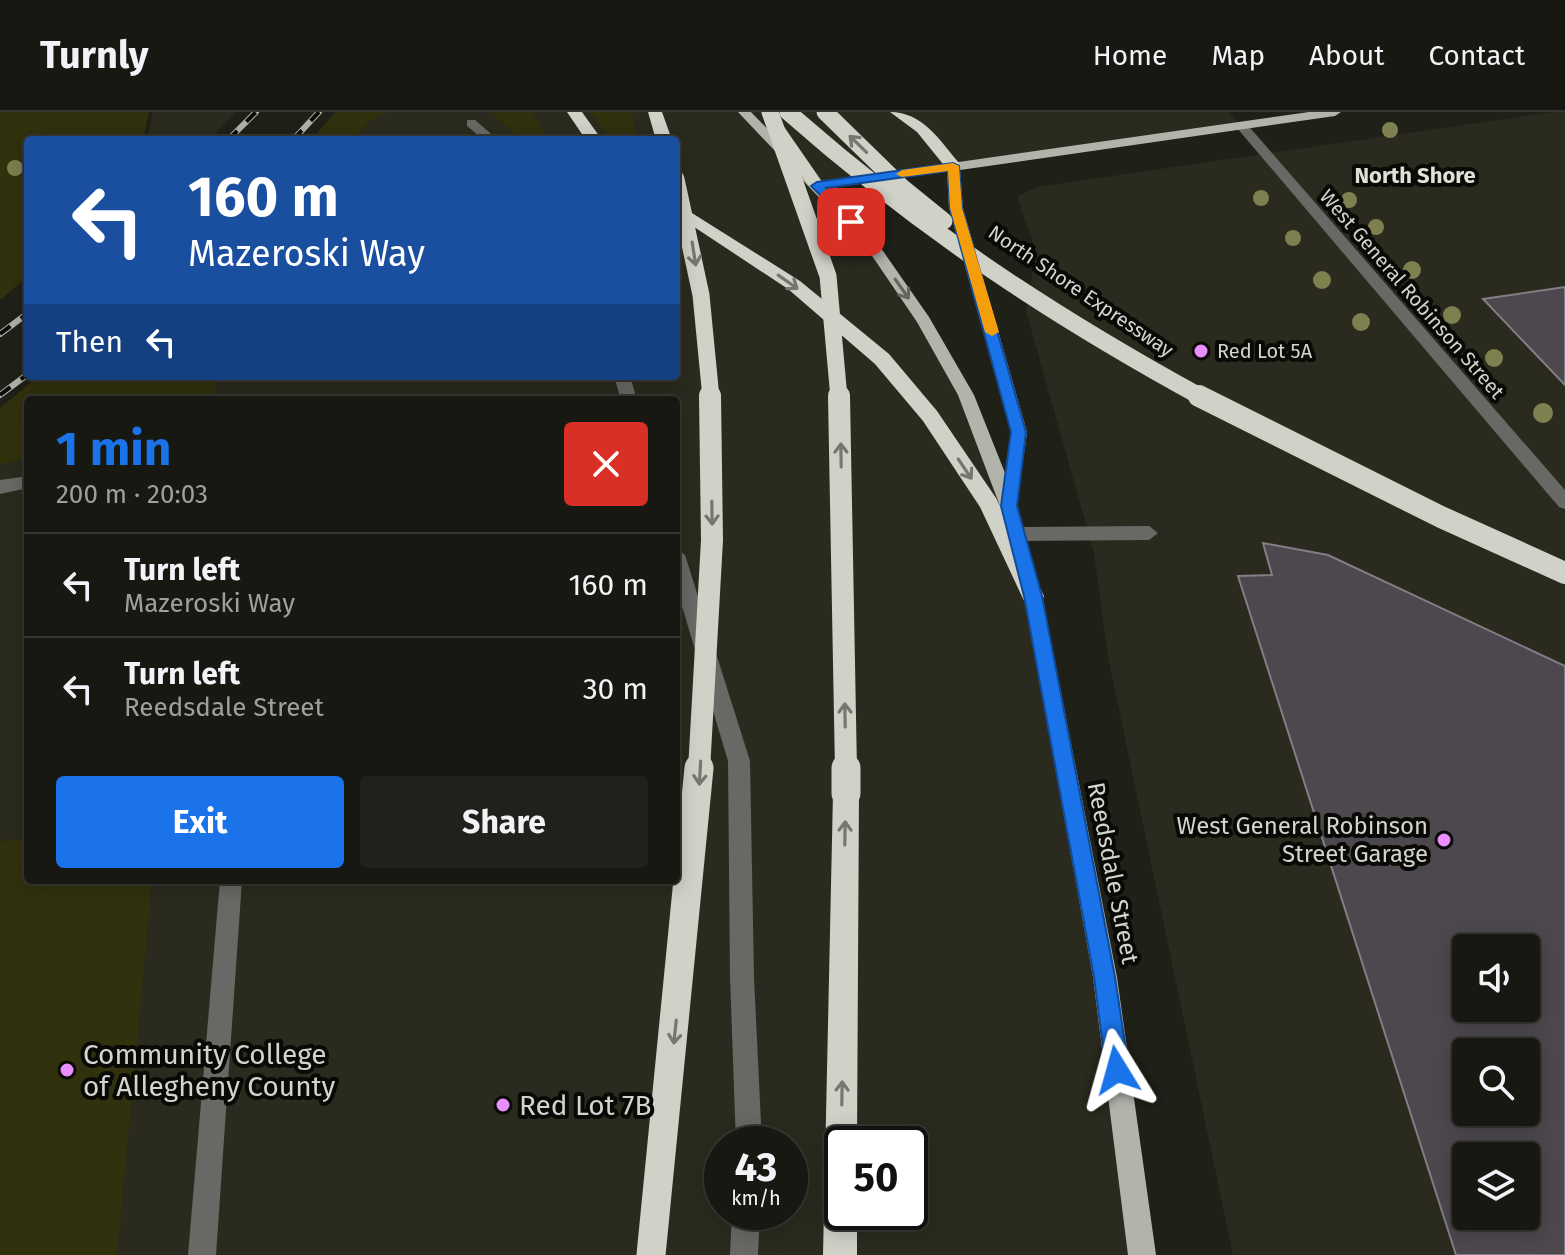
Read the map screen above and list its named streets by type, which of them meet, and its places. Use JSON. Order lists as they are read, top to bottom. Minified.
{"streets":{"highway":["North Shore Expressway"],"main road":["West General Robinson Street","Reedsdale Street"]},"districts":["North Shore"],"places":["Red Lot 5A","West General Robinson Street Garage","Community College of Allegheny County","Red Lot 7B"],"page":{"header":"Turnly","nav":["Home","Map","About","Contact"],"turn":["160 m","Mazeroski Way"],"then":"Then","heading":["1 min","200 m · 20:03"],"list":[{"name":"Turn left","note":"Mazeroski Way","value":"160 m"},{"name":"Turn left","note":"Reedsdale Street","value":"30 m"}],"buttons":["Exit","Share"],"speed":"43 km/h","limit":"50"}}
